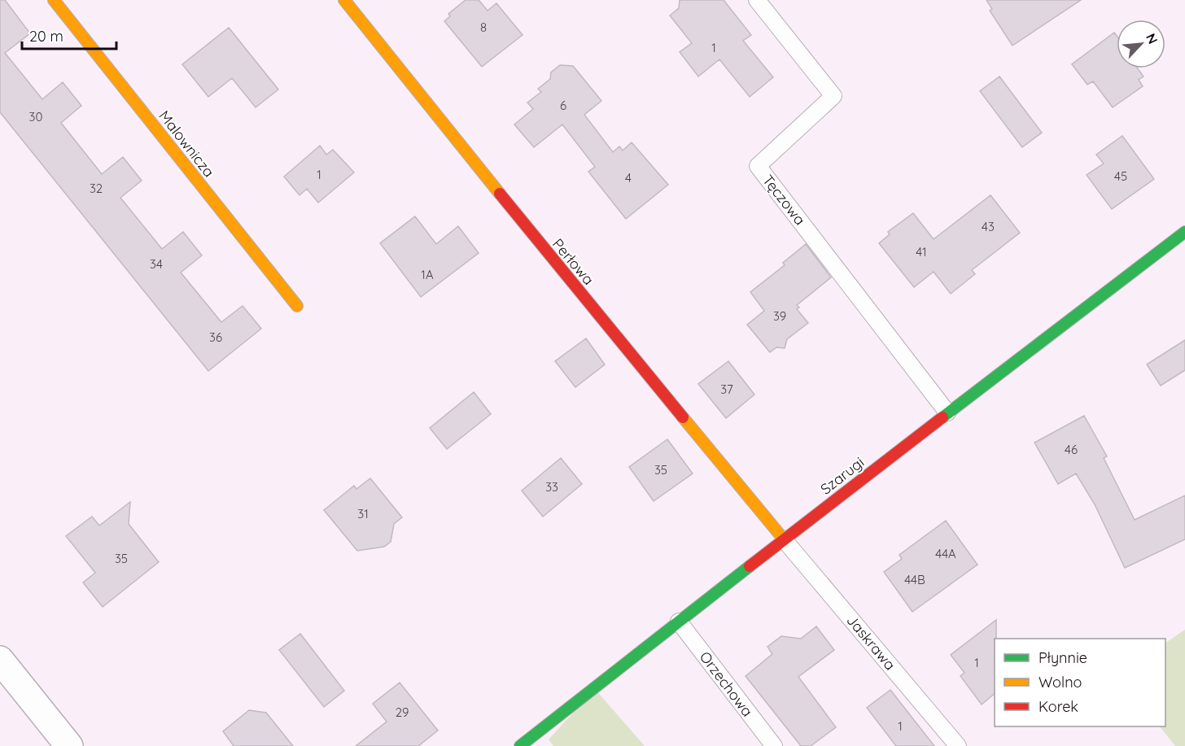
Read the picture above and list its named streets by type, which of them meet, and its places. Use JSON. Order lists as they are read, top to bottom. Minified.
{"streets":{"street":["Malownicza","Perłowa","Szarugi"],"lane":["Tęczowa","Jaskrawa","Orzechowa"]},"crossings":[["Tęczowa","Szarugi"],["Perłowa","Szarugi"],["Perłowa","Jaskrawa"],["Szarugi","Jaskrawa"],["Szarugi","Orzechowa"]],"house_numbers":["8","1","6","30","1","45","4","32","43","41","34","1A","39","36","37","46","35","33","31","44A","35","44B","1","29","1"],"legend":["Płynnie","Wolno","Korek"],"scale_bar":"20 m","north":"top right"}
